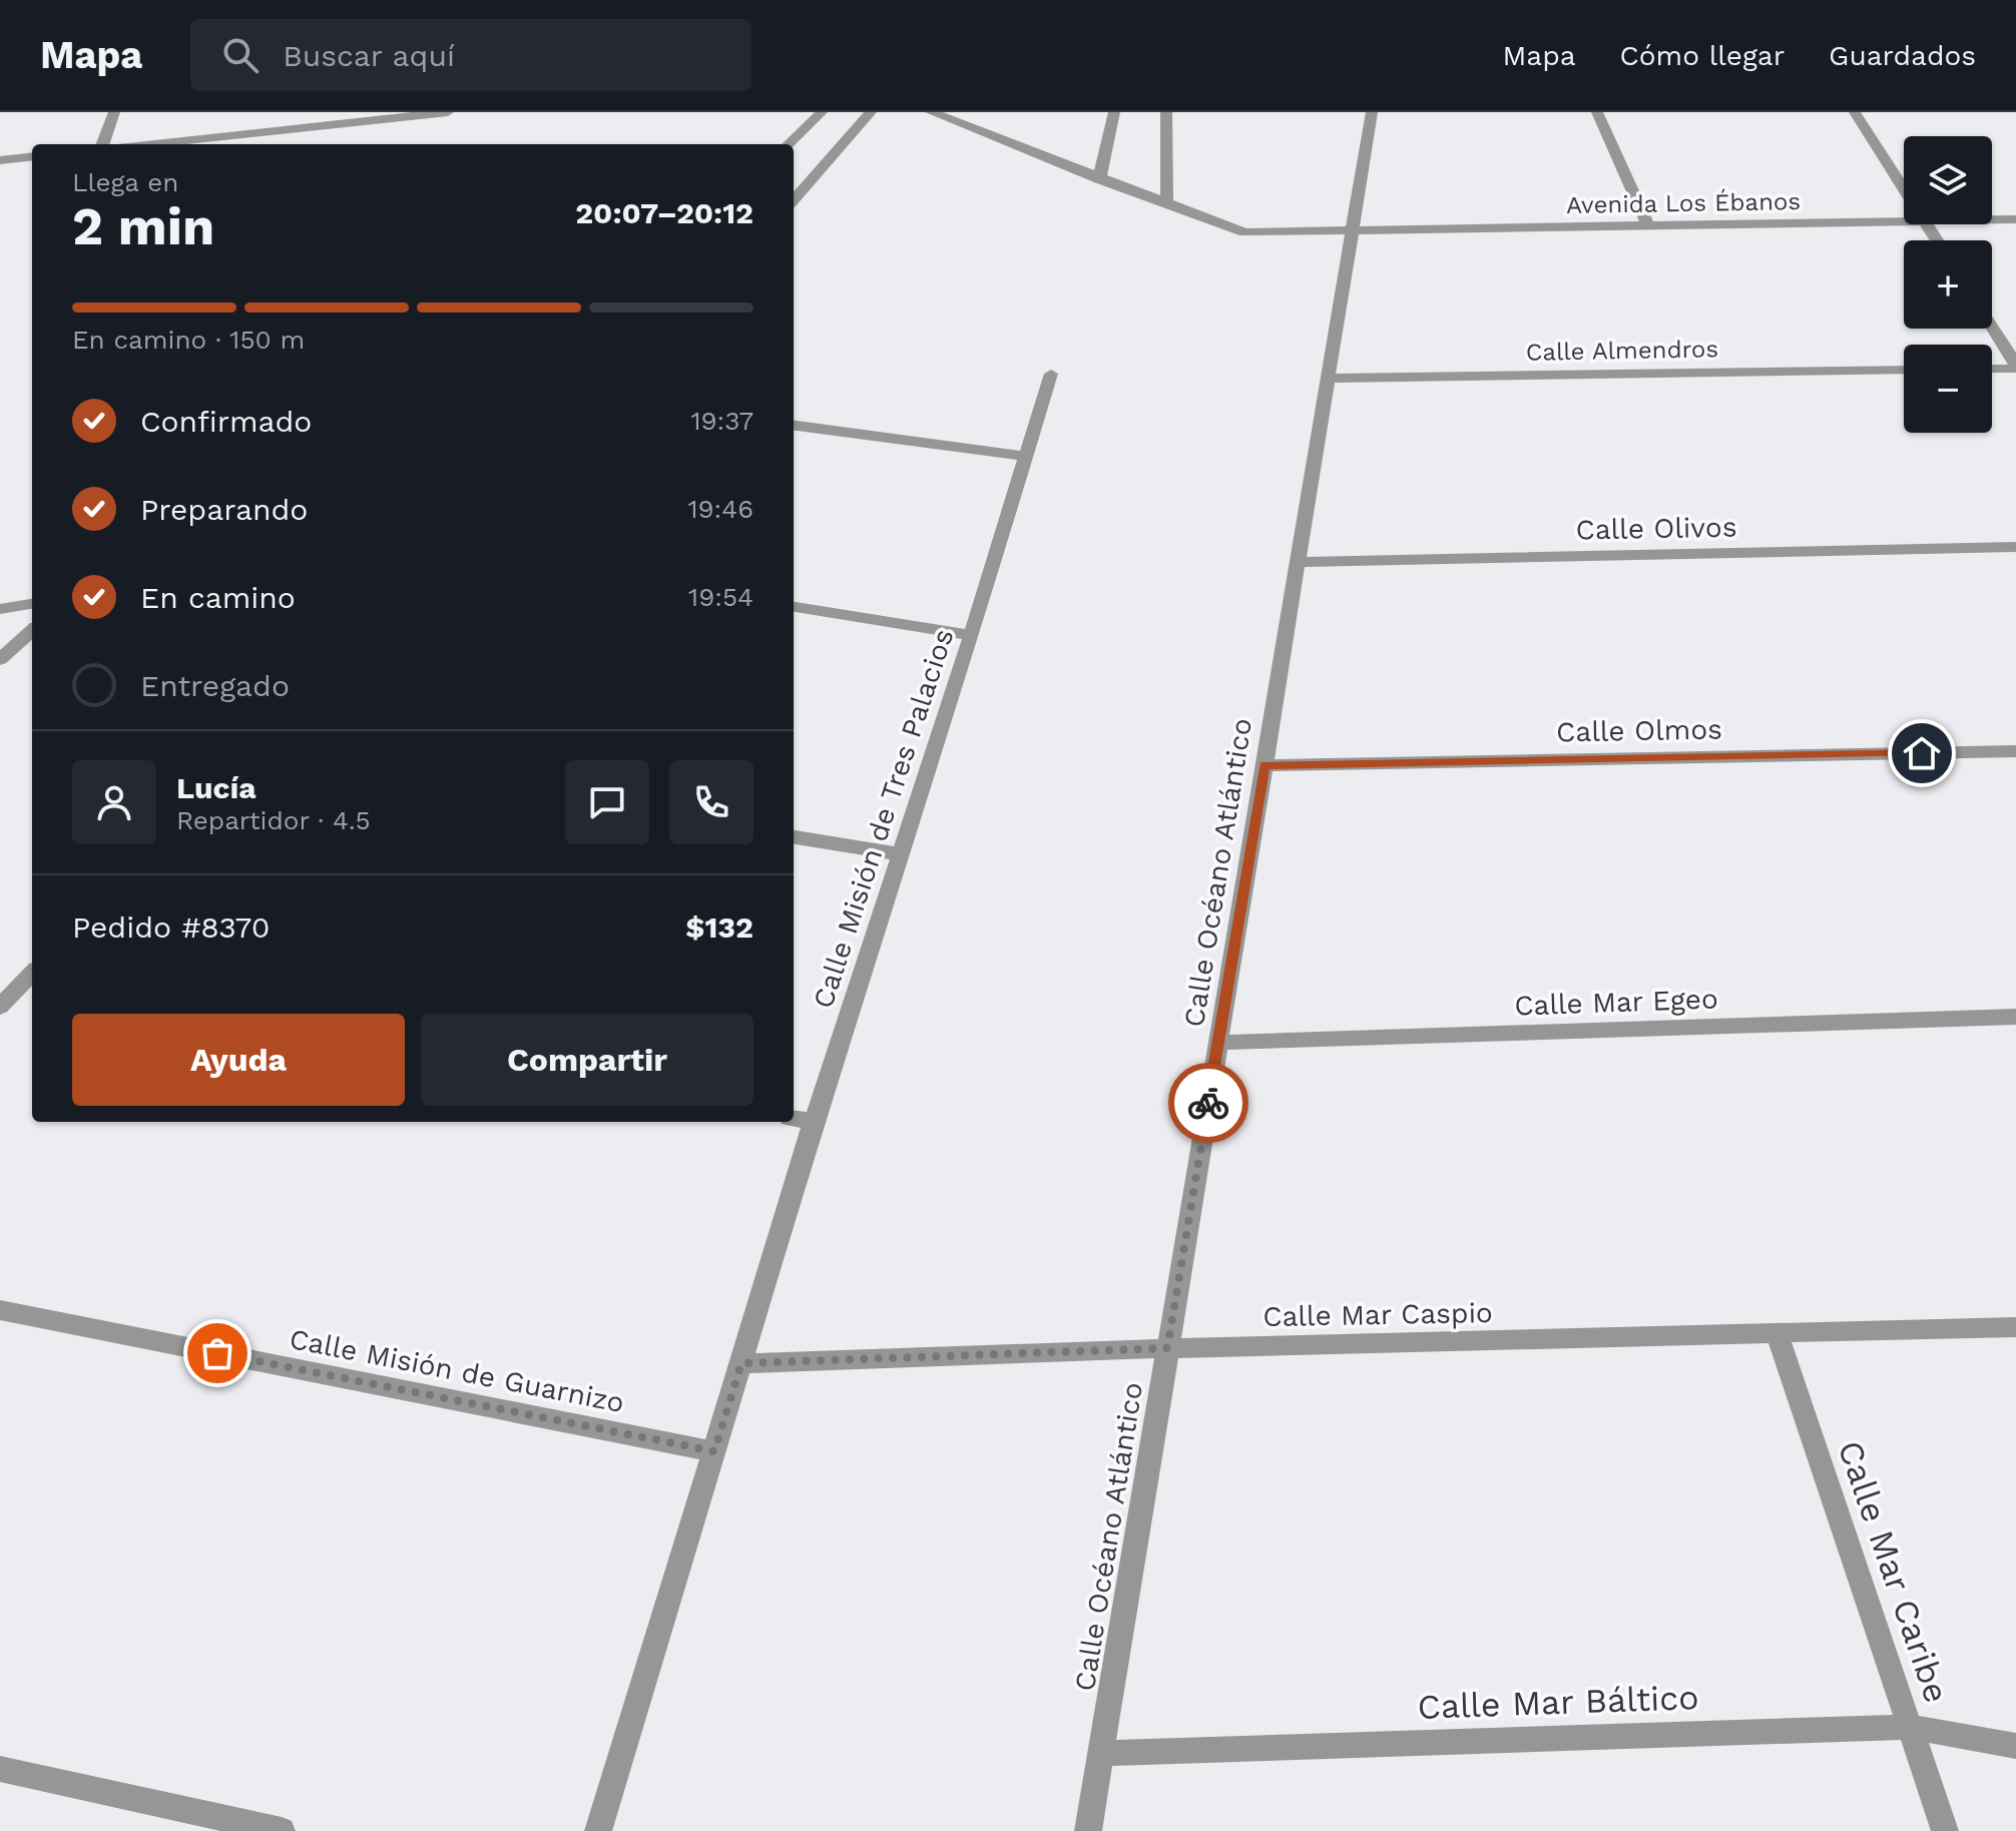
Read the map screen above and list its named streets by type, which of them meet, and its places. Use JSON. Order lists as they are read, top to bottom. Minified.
{"streets":{"street":["Avenida Los Ébanos","Calle Almendros","Calle Olivos","Calle Olmos","Calle Misión de Tres Palacios","Calle Océano Atlántico","Calle Mar Egeo","Calle Mar Caspio","Calle Misión de Guarnizo","Calle Mar Caribe","Calle Mar Báltico"]},"crossings":[["Avenida Los Ébanos","Calle Océano Atlántico"],["Calle Almendros","Calle Océano Atlántico"],["Calle Olivos","Calle Océano Atlántico"],["Calle Olmos","Calle Océano Atlántico"],["Calle Misión de Tres Palacios","Calle Mar Caspio"],["Calle Misión de Tres Palacios","Calle Misión de Guarnizo"],["Calle Océano Atlántico","Calle Mar Egeo"],["Calle Océano Atlántico","Calle Mar Caspio"],["Calle Océano Atlántico","Calle Mar Báltico"],["Calle Mar Caspio","Calle Mar Caribe"],["Calle Mar Caribe","Calle Mar Báltico"]],"page":{"header":"Mapa","search":"Buscar aquí","nav":["Mapa","Cómo llegar","Guardados"],"map_buttons":["+","−"],"heading":["2 min","Llega en","20:07–20:12"],"panel":["Lucía","Repartidor · 4.5","Pedido #8370","$132"],"bar":"En camino · 150 m","list":[["Confirmado","19:37"],["Preparando","19:46"],["En camino","19:54"],"Entregado"],"buttons":["Ayuda","Compartir"]}}
